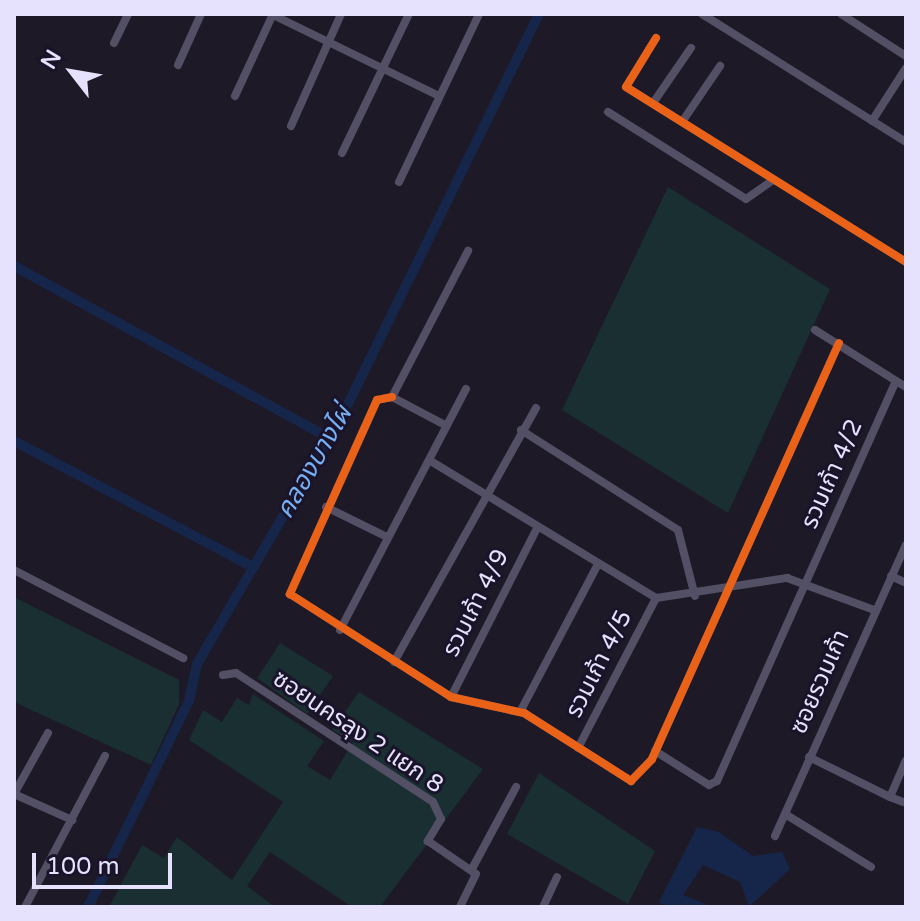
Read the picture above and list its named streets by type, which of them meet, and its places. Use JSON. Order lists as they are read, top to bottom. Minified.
{"streets":{"street":["รวมเก้า 4/2","รวมเก้า 4/9","รวมเก้า 4/5","ซอยรวมเก้า","ซอยนครลุง 2 แยก 8"]},"water":["คลองบางไผ่"],"scale_bar":"100 m","north":"top left"}
